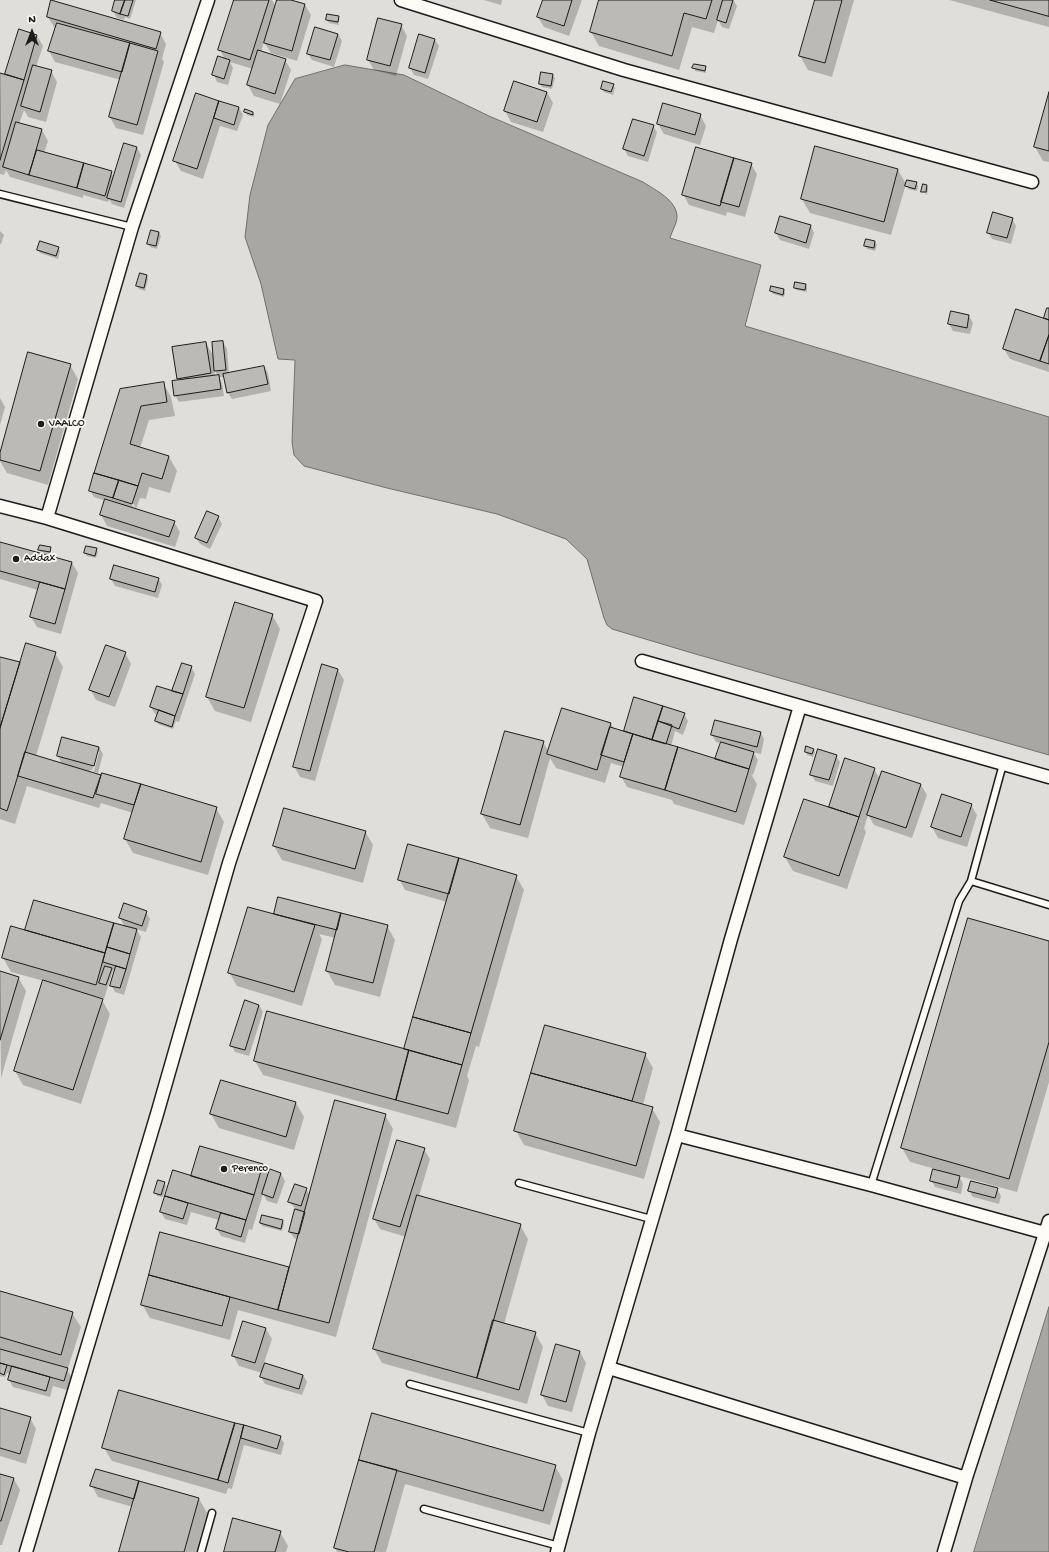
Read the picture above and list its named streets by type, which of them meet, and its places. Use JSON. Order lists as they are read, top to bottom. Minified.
{"places":["VAALCO","Addax","Perenco"],"north":"top"}
